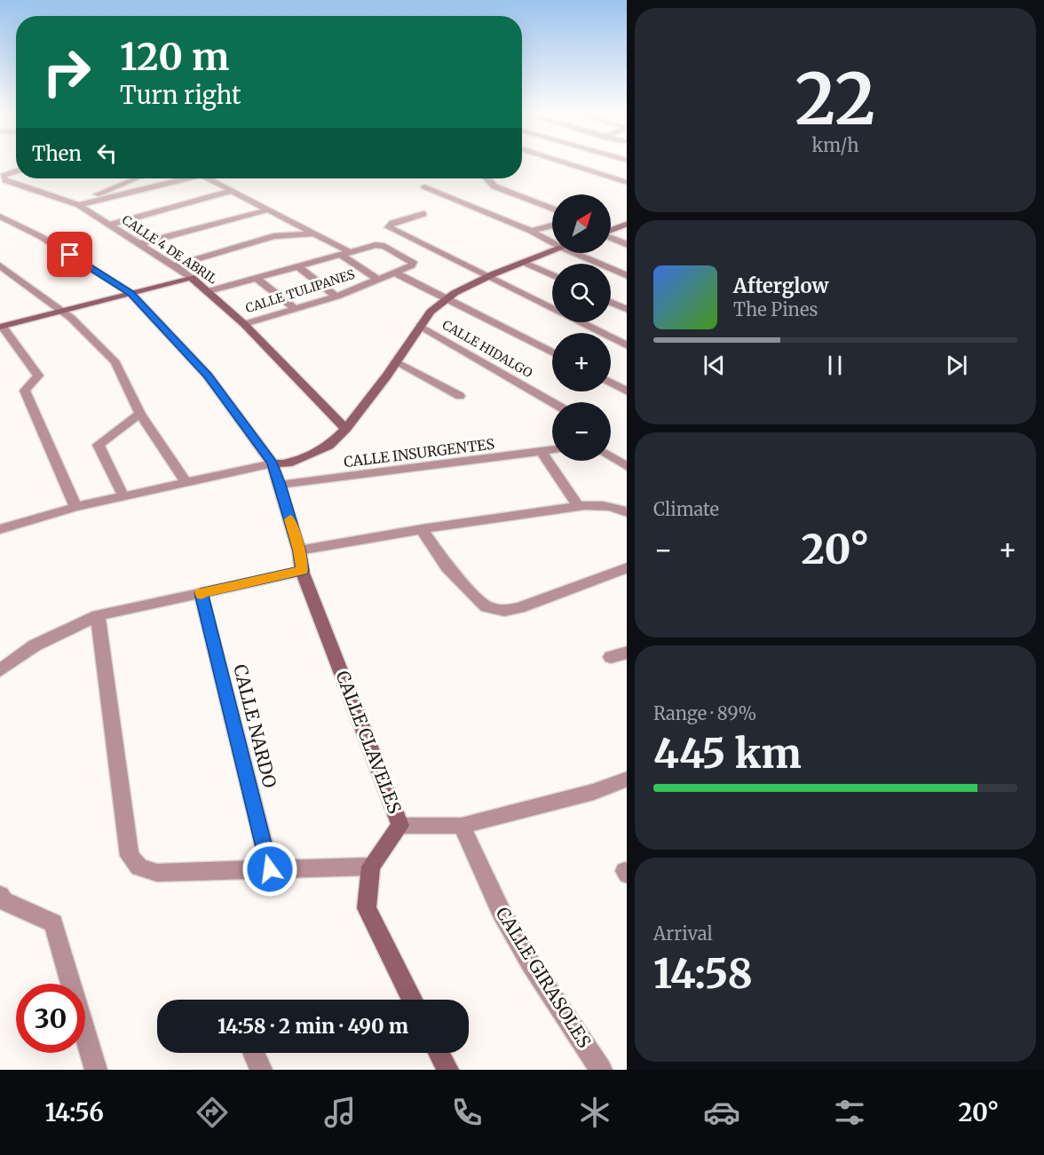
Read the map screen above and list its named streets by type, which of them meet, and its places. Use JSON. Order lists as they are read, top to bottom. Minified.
{"streets":{"main road":["CALLE 4 DE ABRIL","CALLE CLAVELES"],"street":["CALLE TULIPANES","CALLE HIDALGO","CALLE INSURGENTES","CALLE NARDO","CALLE GIRASOLES"]},"crossings":[["CALLE 4 DE ABRIL","CALLE TULIPANES"],["CALLE INSURGENTES","CALLE CLAVELES"]],"north":"top right","page":{"tile":[["22","km/h"],"Climate",["Range · 89%","445 km"],["Arrival","14:58"]],"turn":["120 m","Turn right"],"then":"Then","map_buttons":["+","−"],"song":["Afterglow","The Pines"],"heat":["−","20°","+"],"limit":"30","trip":"14:58 · 2 min · 490 m","tabs":["14:56","20°"]}}
